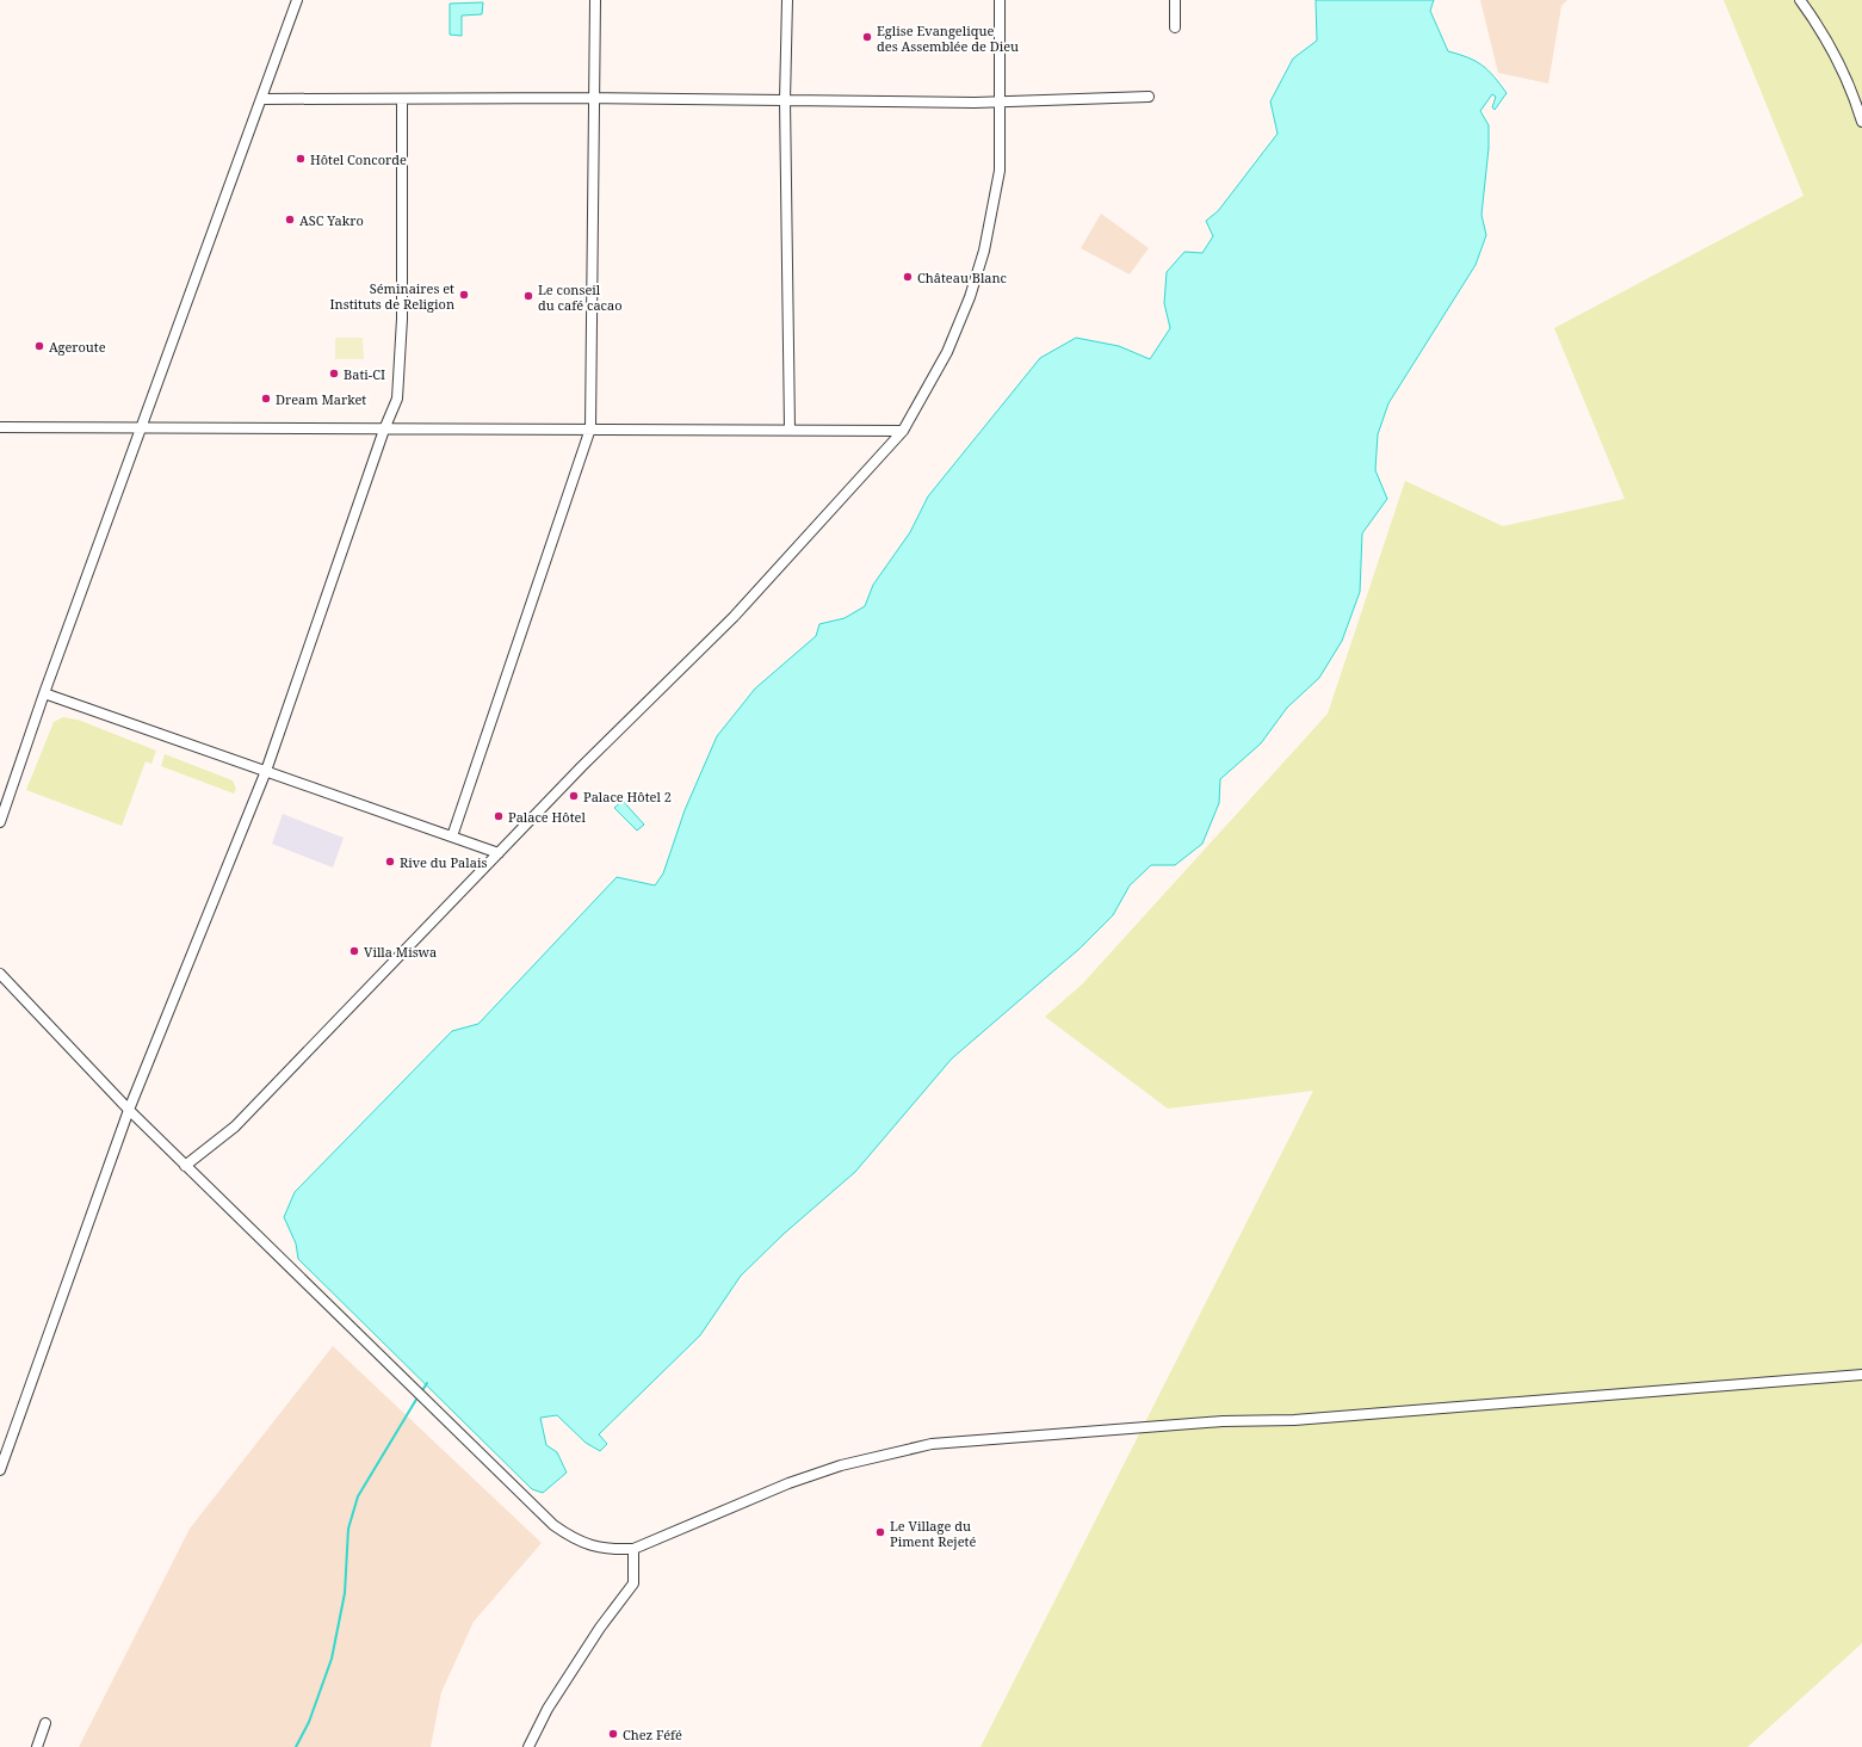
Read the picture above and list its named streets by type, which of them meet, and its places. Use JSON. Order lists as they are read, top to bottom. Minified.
{"places":["Eglise Evangelique des Assemblée de Dieu","Hôtel Concorde","ASC Yakro","Château Blanc","Séminaires et Instituts de Religion","Le conseil du café cacao","Ageroute","Bati-CI","Dream Market","Palace Hôtel 2","Palace Hôtel","Rive du Palais","Villa Miswa","Le Village du Piment Rejeté","Chez Féfé"]}
